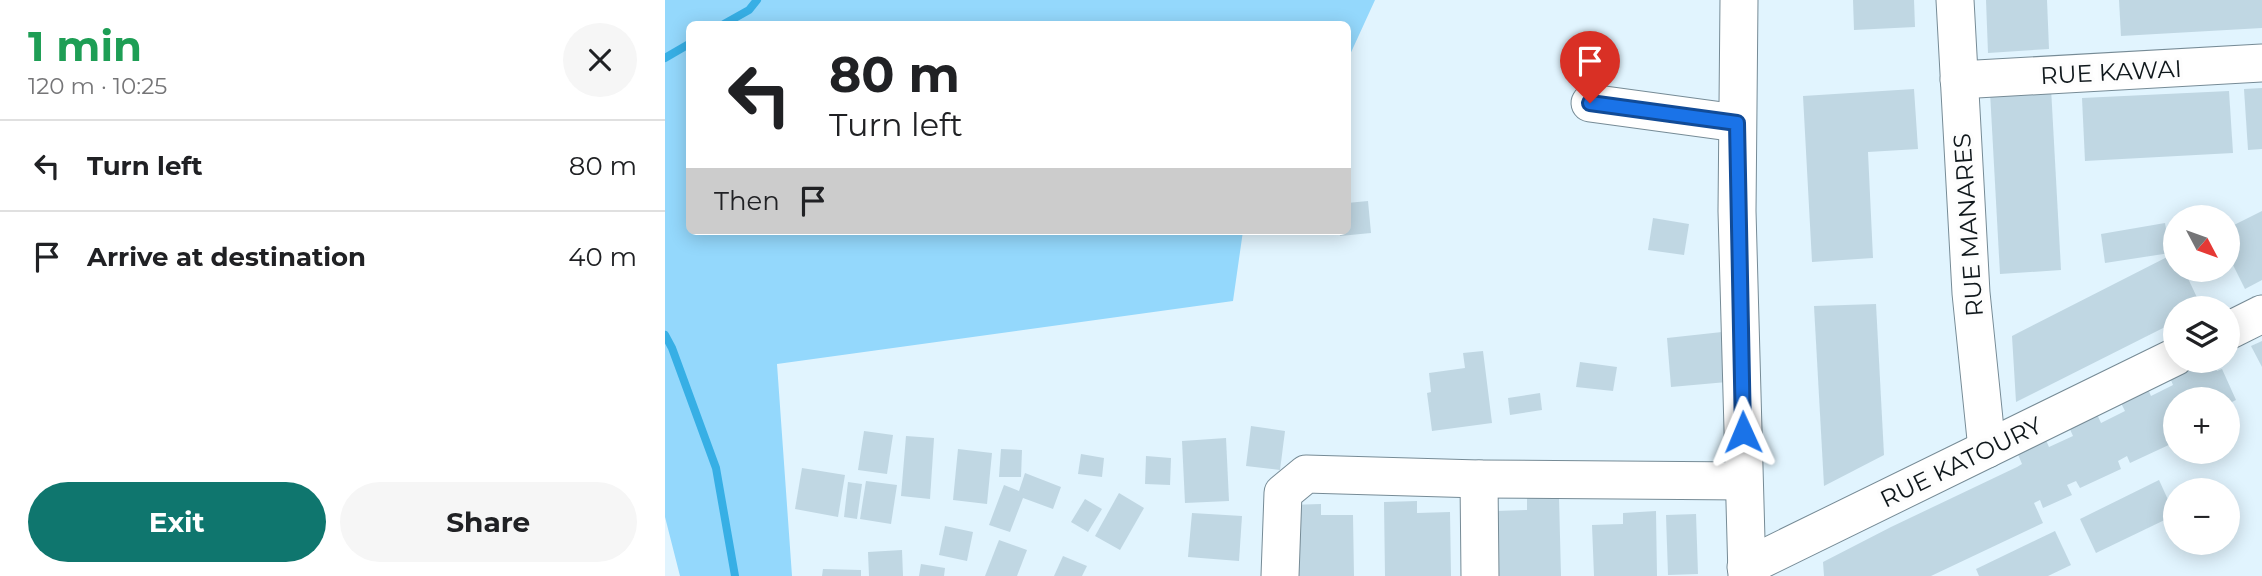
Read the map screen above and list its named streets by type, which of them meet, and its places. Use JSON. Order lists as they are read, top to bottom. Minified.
{"streets":{"street":["RUE KAWAI","RUE MANARES","RUE KATOURY"]},"crossings":[["RUE KAWAI","RUE MANARES"],["RUE MANARES","RUE KATOURY"]],"north":"bottom right","page":{"heading":["1 min","120 m · 10:25"],"turn":["80 m","Turn left"],"list":[{"name":"Turn left","value":"80 m"},{"name":"Arrive at destination","value":"40 m"}],"then":"Then","map_buttons":["+","−"],"buttons":["Exit","Share"]}}
